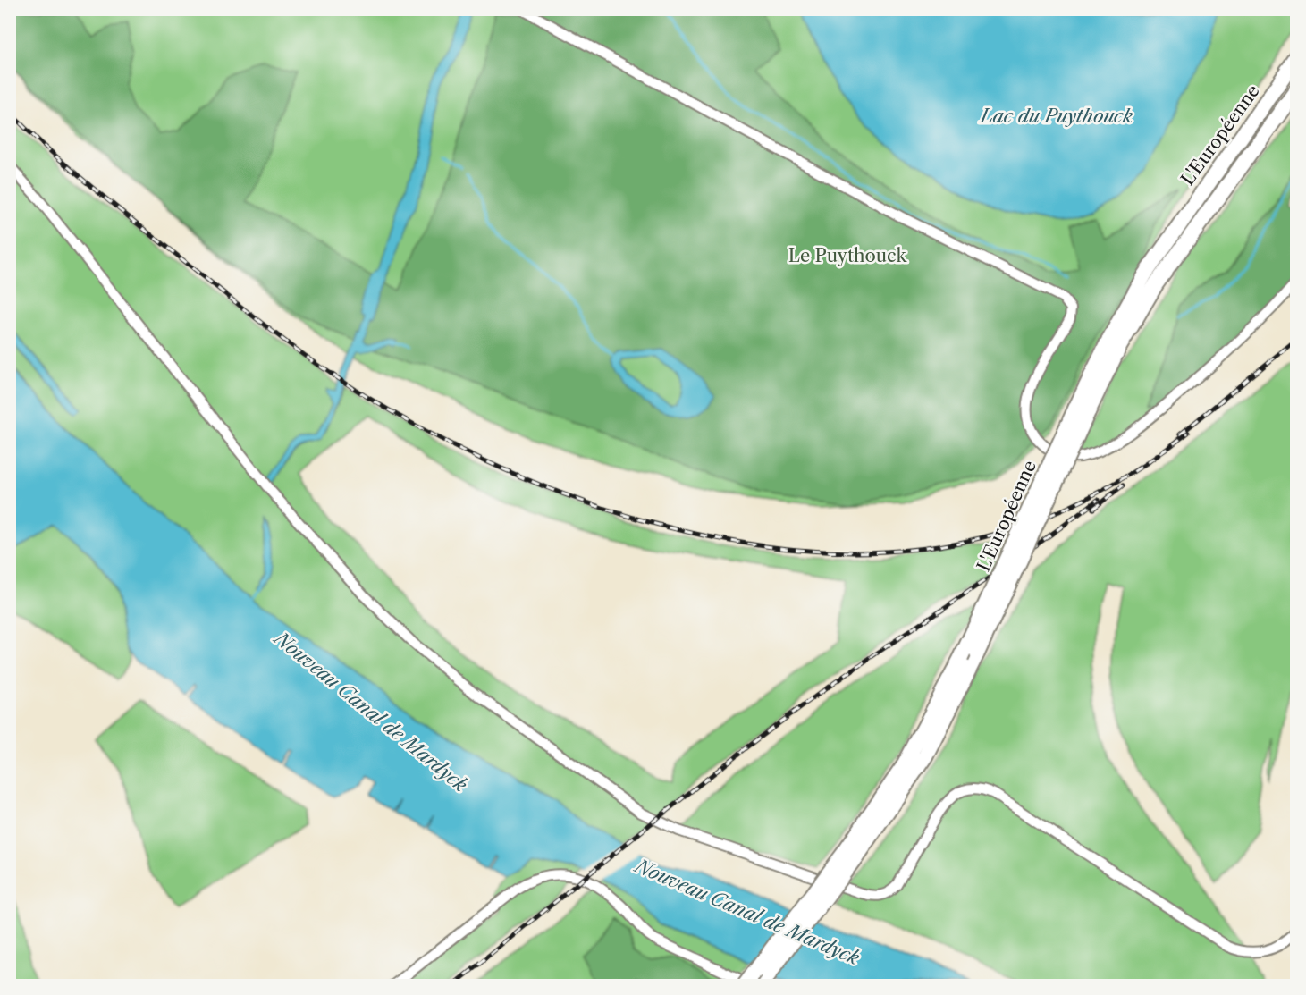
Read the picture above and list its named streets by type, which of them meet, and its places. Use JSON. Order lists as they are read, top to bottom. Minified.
{"streets":{"highway":["L'Européenne"]},"water":["Lac du Puythouck","Nouveau Canal de Mardyck"],"parks":["Le Puythouck"]}
